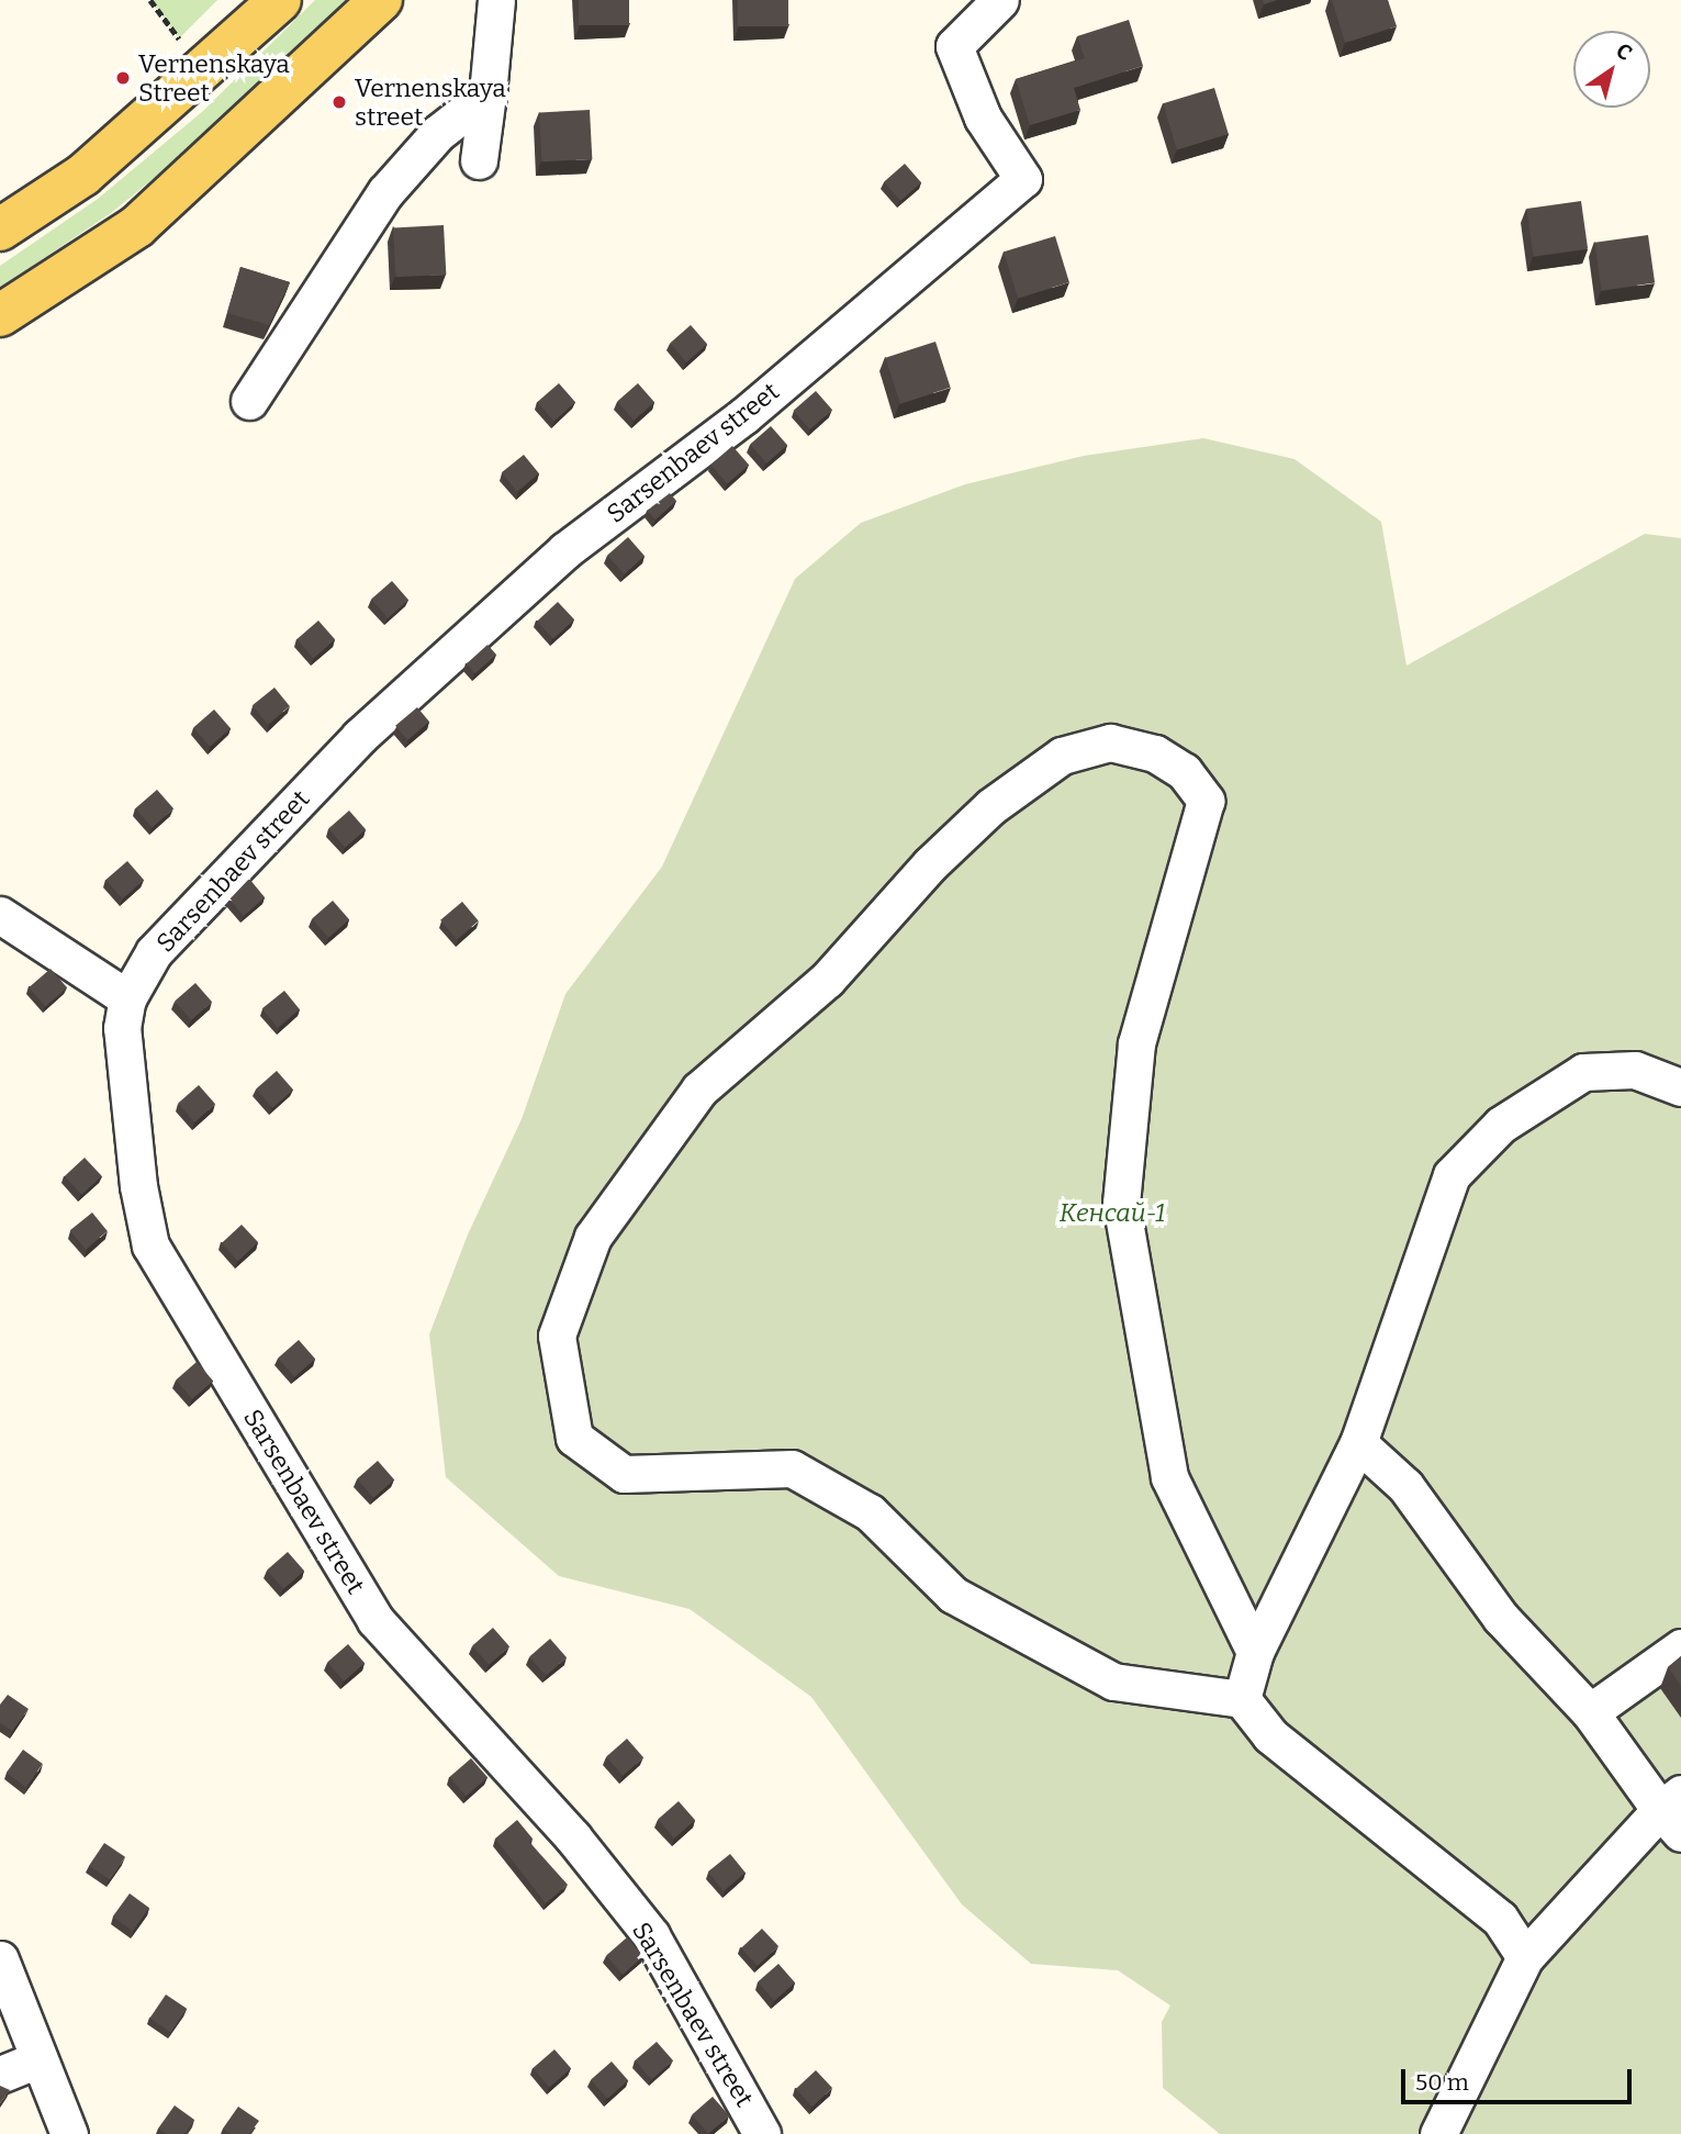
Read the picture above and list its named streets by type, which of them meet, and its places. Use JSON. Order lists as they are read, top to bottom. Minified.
{"streets":{"street":["Sarsenbaev street"]},"parks":["Кенсай-1"],"places":["Vernenskaya Street","Vernenskaya street"],"scale_bar":"50 m","north":"top right"}
